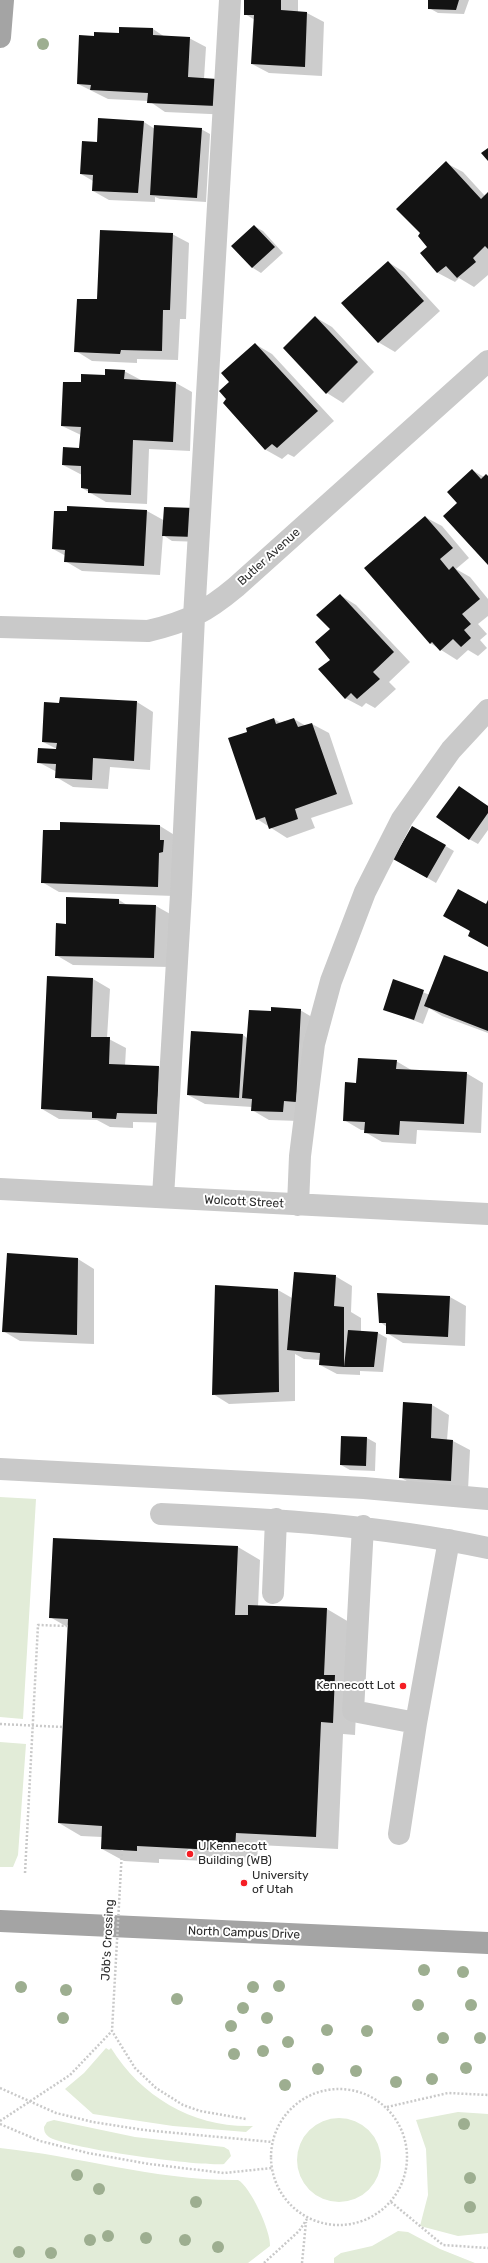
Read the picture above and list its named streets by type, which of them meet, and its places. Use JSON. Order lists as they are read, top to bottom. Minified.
{"streets":{"main road":["North Campus Drive"],"street":["Butler Avenue","Wolcott Street"],"path":["Jōb's Crossing"]},"places":["Kennecott Lot","U Kennecott Building (WB)","University of Utah"]}
